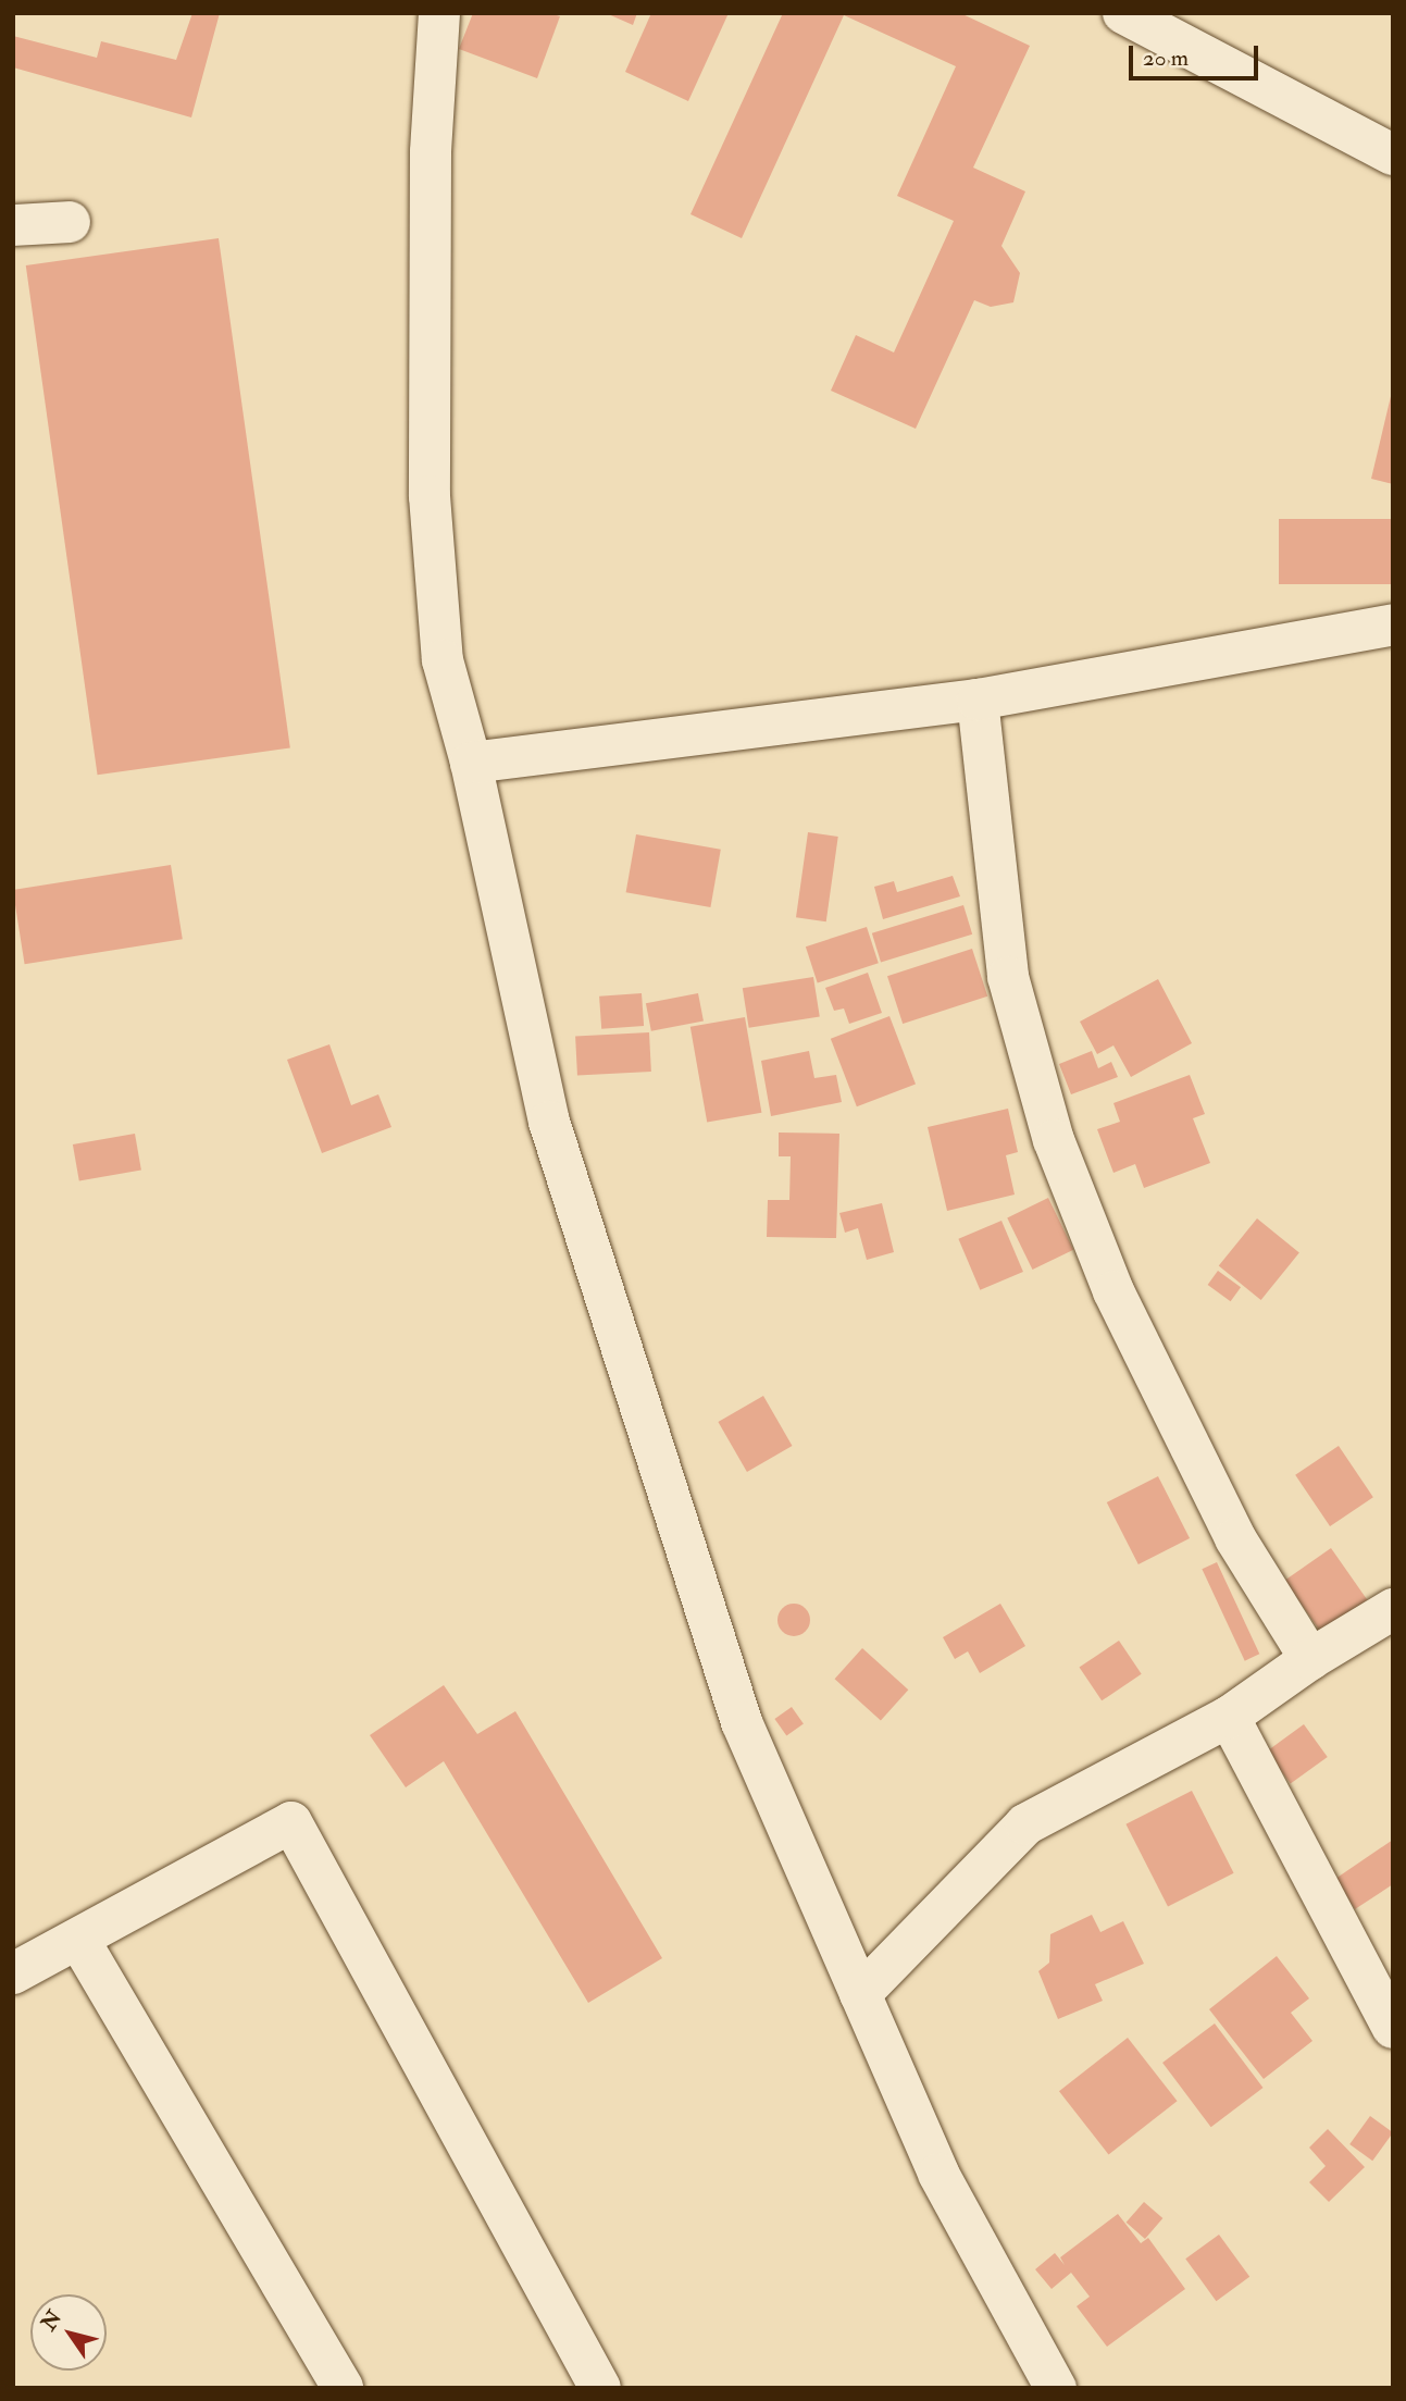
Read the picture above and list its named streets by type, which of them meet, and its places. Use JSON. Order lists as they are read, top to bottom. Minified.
{"scale_bar":"20 m","north":"top left"}
